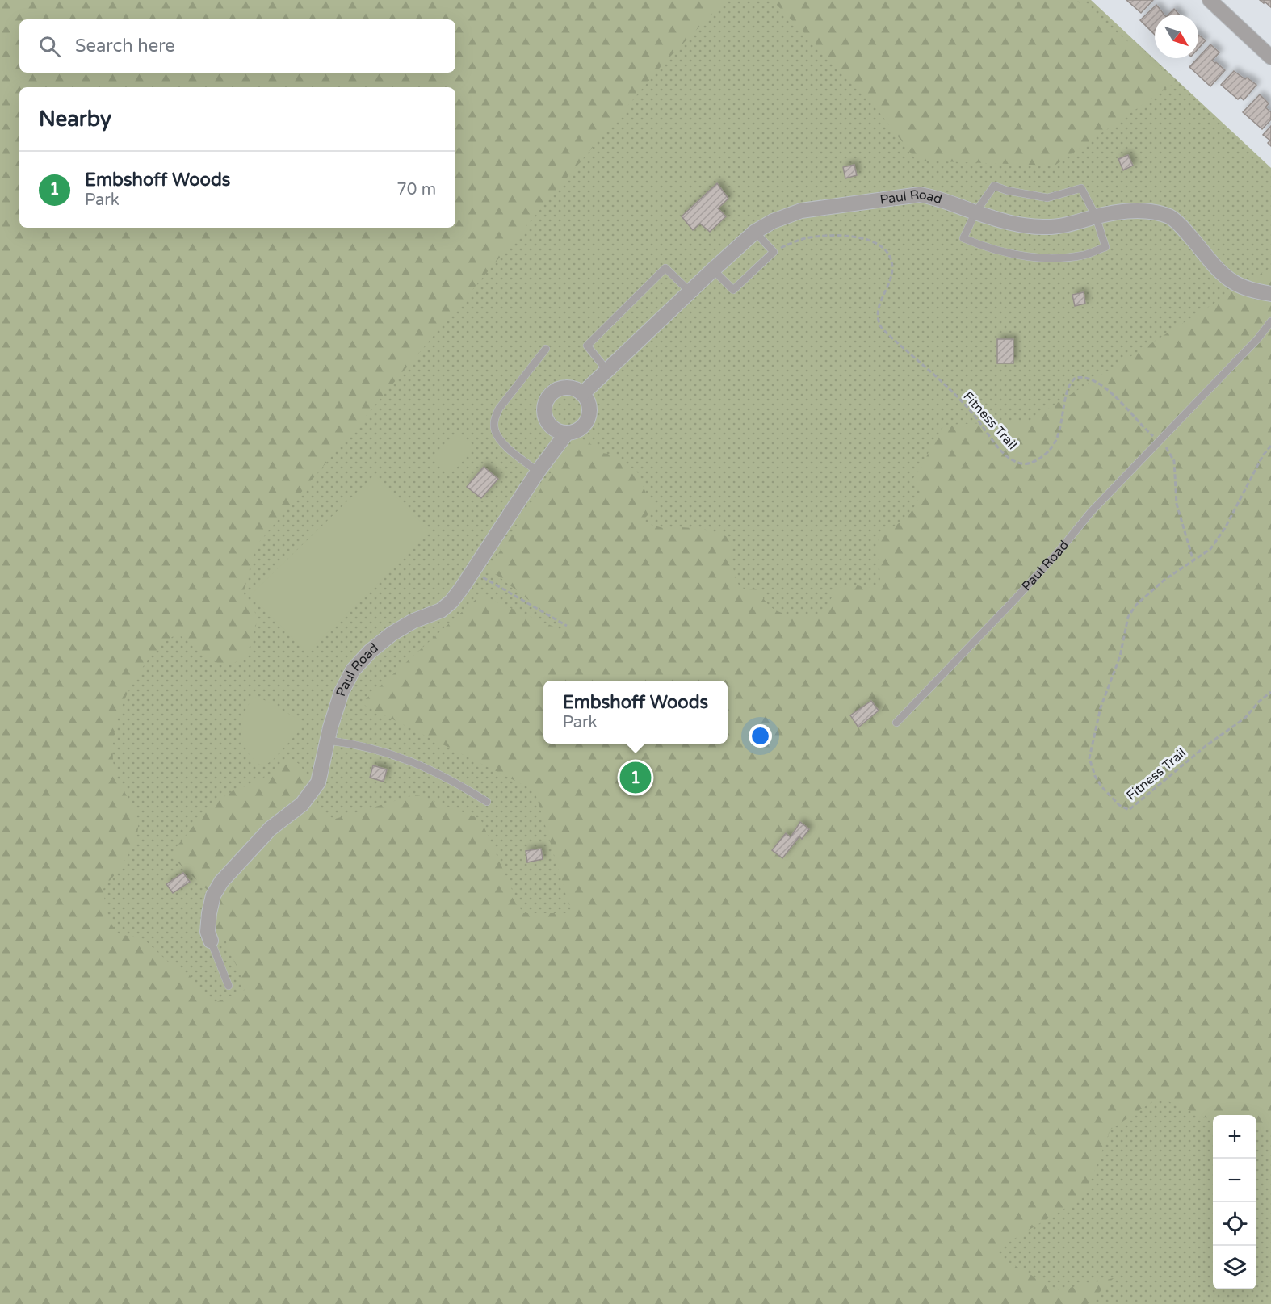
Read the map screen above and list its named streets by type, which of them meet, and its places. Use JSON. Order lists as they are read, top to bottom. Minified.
{"streets":{"street":["Paul Road"],"path":["Fitness Trail"]},"crossings":[["Paul Road","Fitness Trail"]],"north":"bottom right","page":{"search":"Search here","heading":"Nearby","list":[{"mark":"1","name":"Embshoff Woods","note":"Park","value":"70 m"}],"popup":["Embshoff Woods","Park"],"pins":"1","map_buttons":["+","−"]}}
